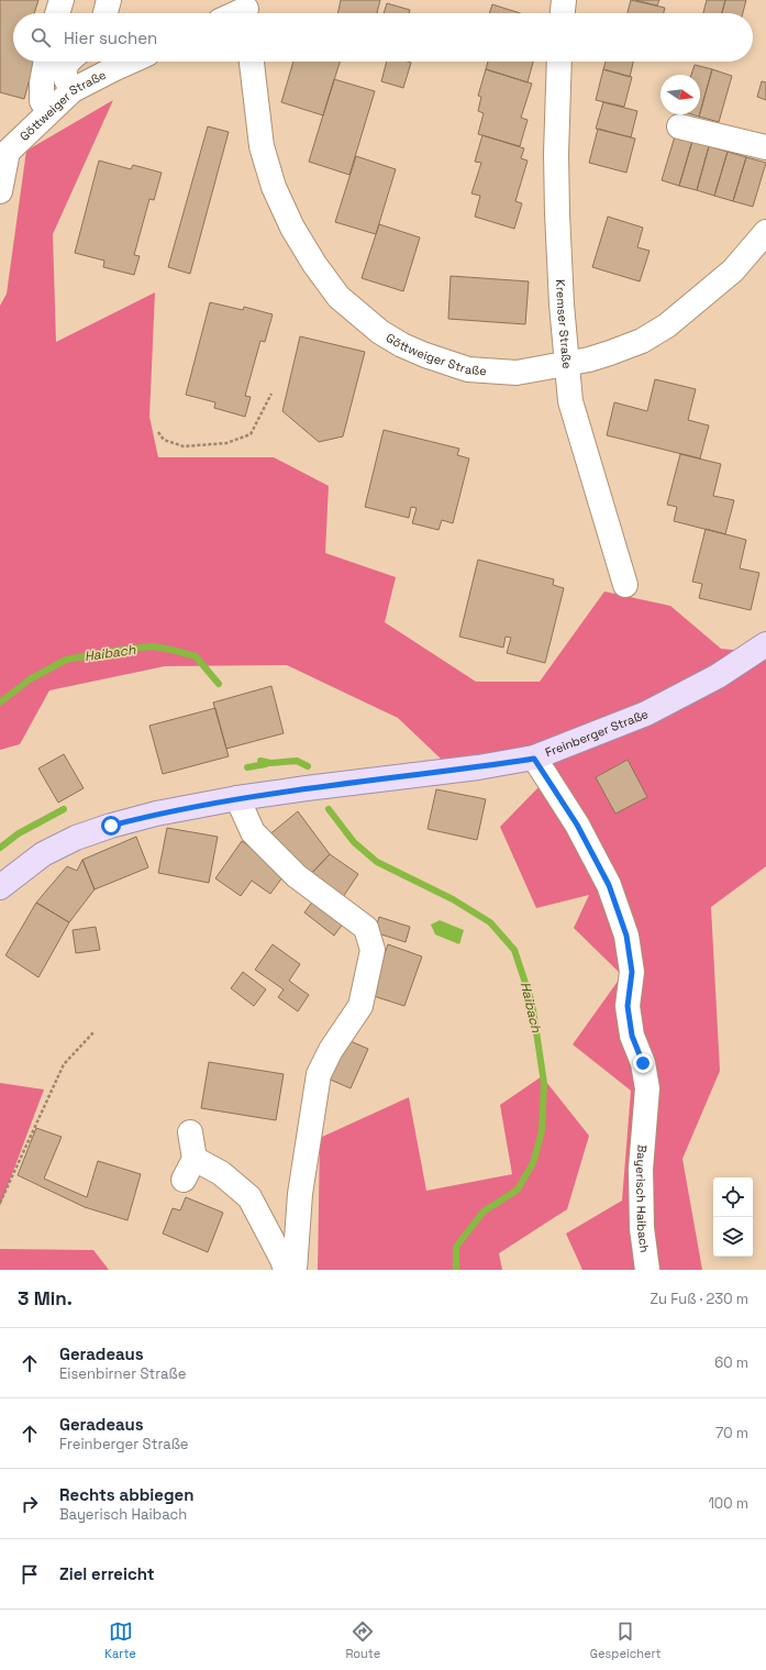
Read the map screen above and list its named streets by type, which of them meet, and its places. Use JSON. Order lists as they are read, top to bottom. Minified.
{"streets":{"main road":["Freinberger Straße"],"street":["Göttweiger Straße","Kremser Straße","Bayerisch Haibach"]},"crossings":[["Göttweiger Straße","Kremser Straße"],["Freinberger Straße","Bayerisch Haibach"]],"water":["Haibach"],"north":"right","page":{"search":"Hier suchen","heading":["3 Min.","Zu Fuß · 230 m"],"list":[["Geradeaus","Eisenbirner Straße","60 m"],["Geradeaus","Freinberger Straße","70 m"],["Rechts abbiegen","Bayerisch Haibach","100 m"],"Ziel erreicht"],"nav":["Karte","Route","Gespeichert"]}}
